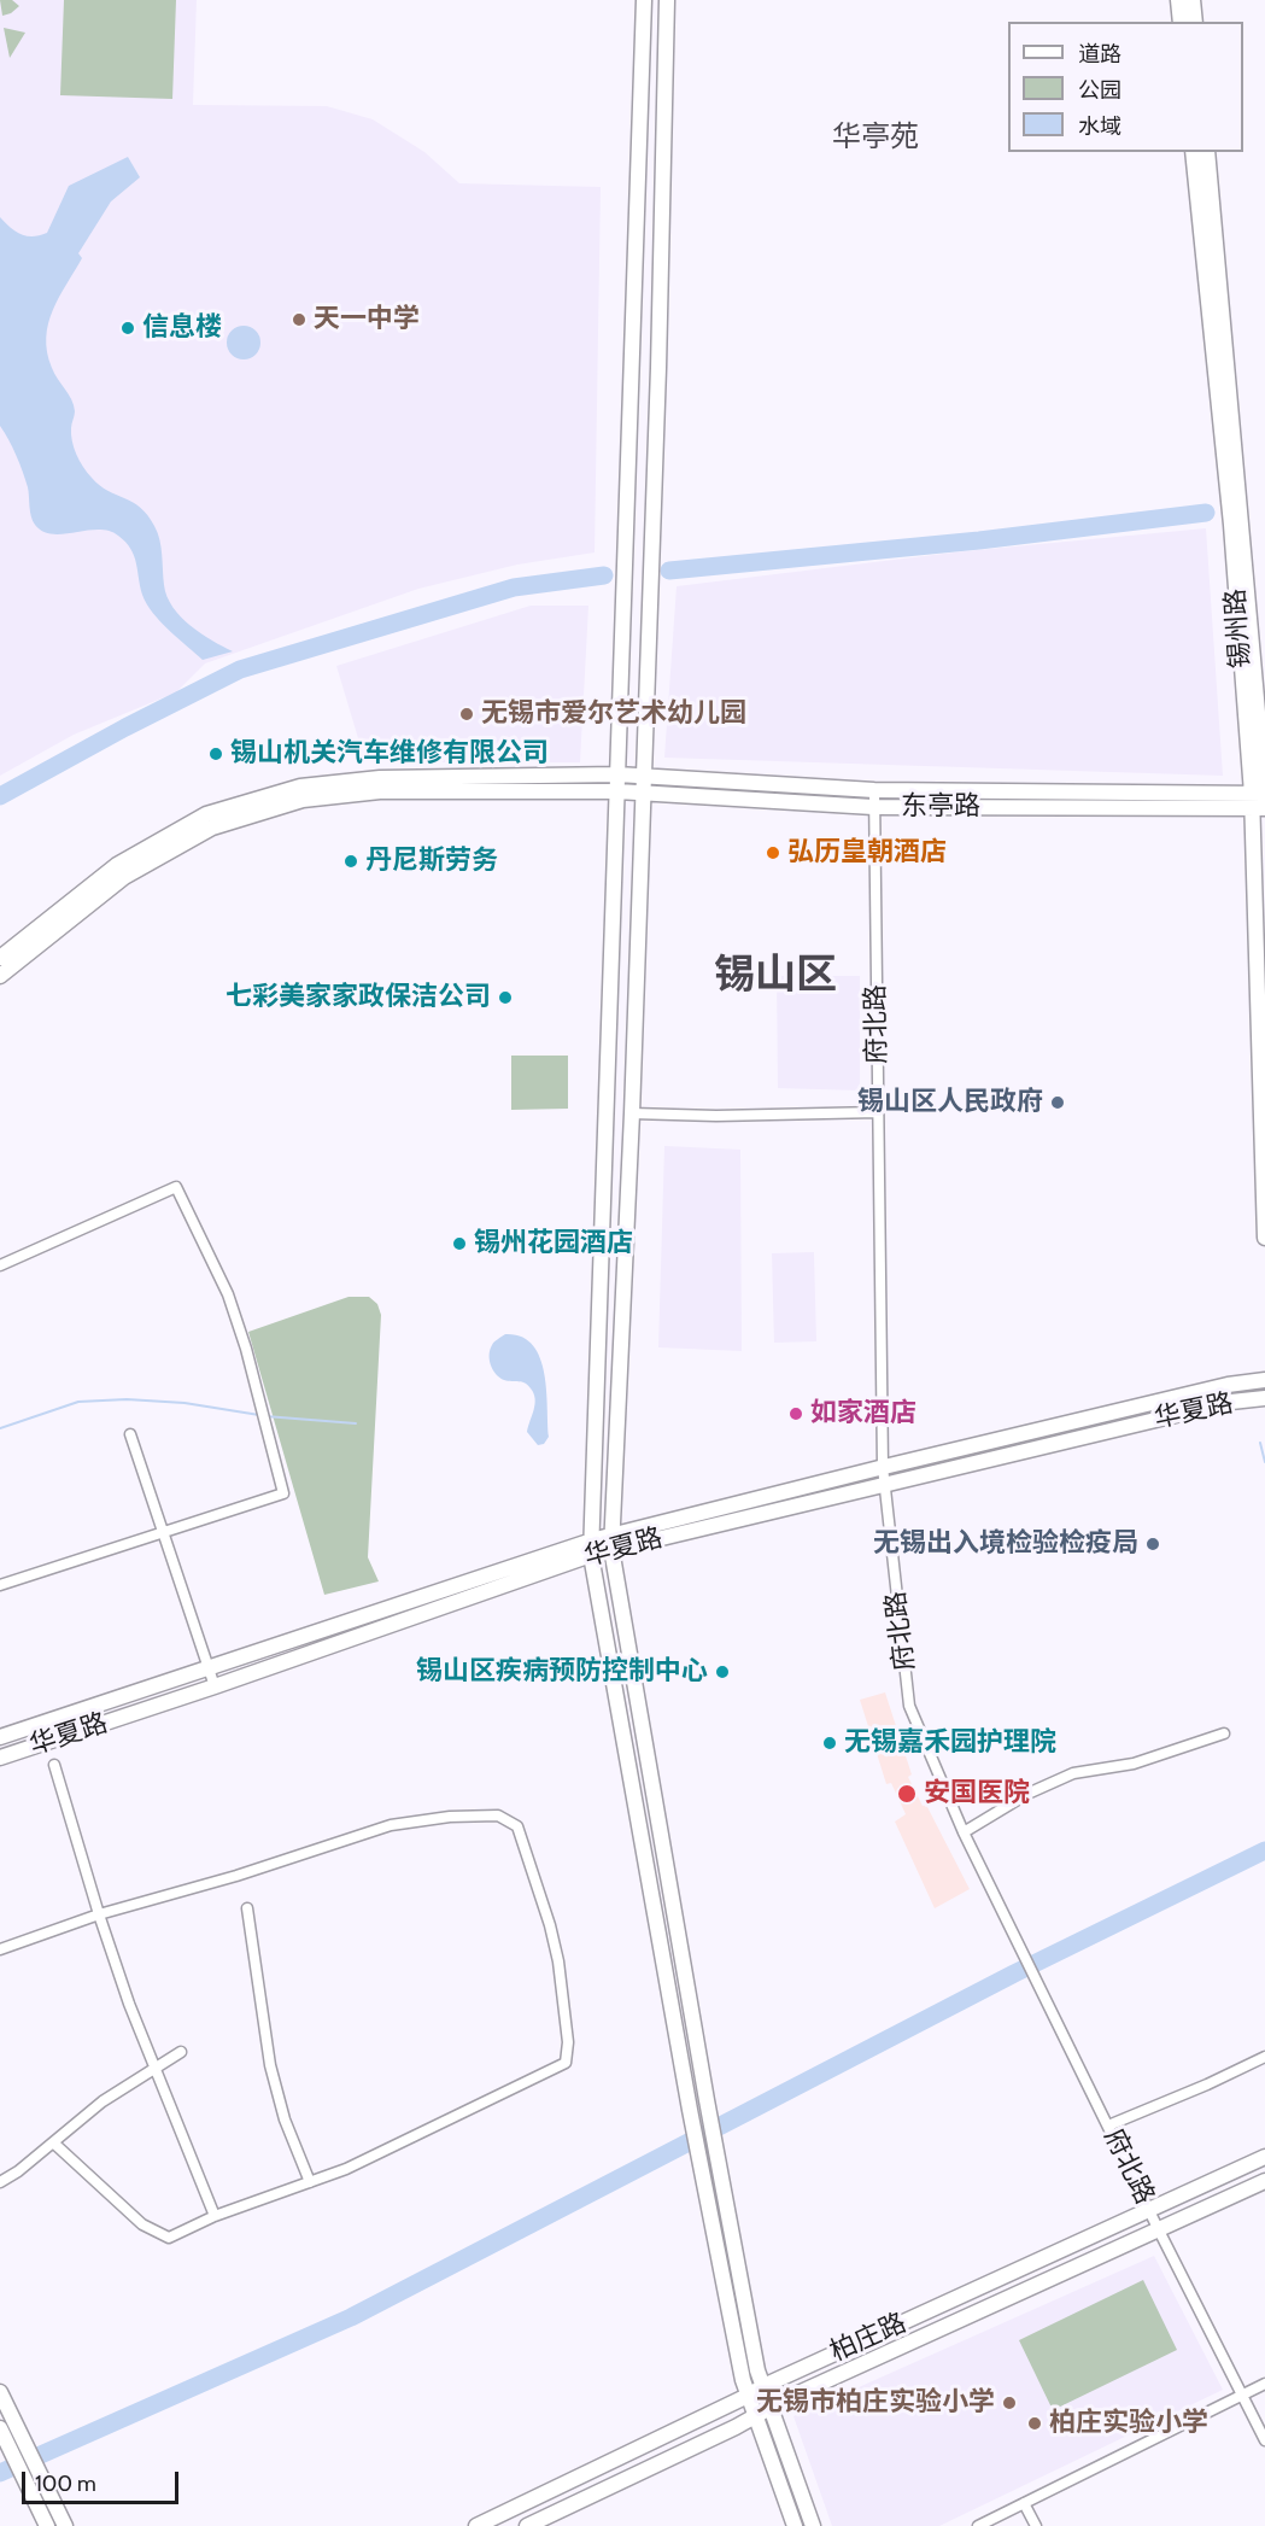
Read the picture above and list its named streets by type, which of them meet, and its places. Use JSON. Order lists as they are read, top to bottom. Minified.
{"streets":{"main road":["锡州路","东亭路","华夏路","柏庄路"],"street":["府北路"]},"crossings":[["锡州路","东亭路"],["东亭路","府北路"],["府北路","华夏路"],["府北路","柏庄路"]],"districts":["华亭苑","锡山区"],"places":["天一中学","信息楼","无锡市爱尔艺术幼儿园","锡山机关汽车维修有限公司","弘历皇朝酒店","丹尼斯劳务","七彩美家家政保洁公司","锡山区人民政府","锡州花园酒店","如家酒店","无锡出入境检验检疫局","锡山区疾病预防控制中心","无锡嘉禾园护理院","安国医院","无锡市柏庄实验小学","柏庄实验小学"],"legend":["道路","公园","水域"],"scale_bar":"100 m"}
